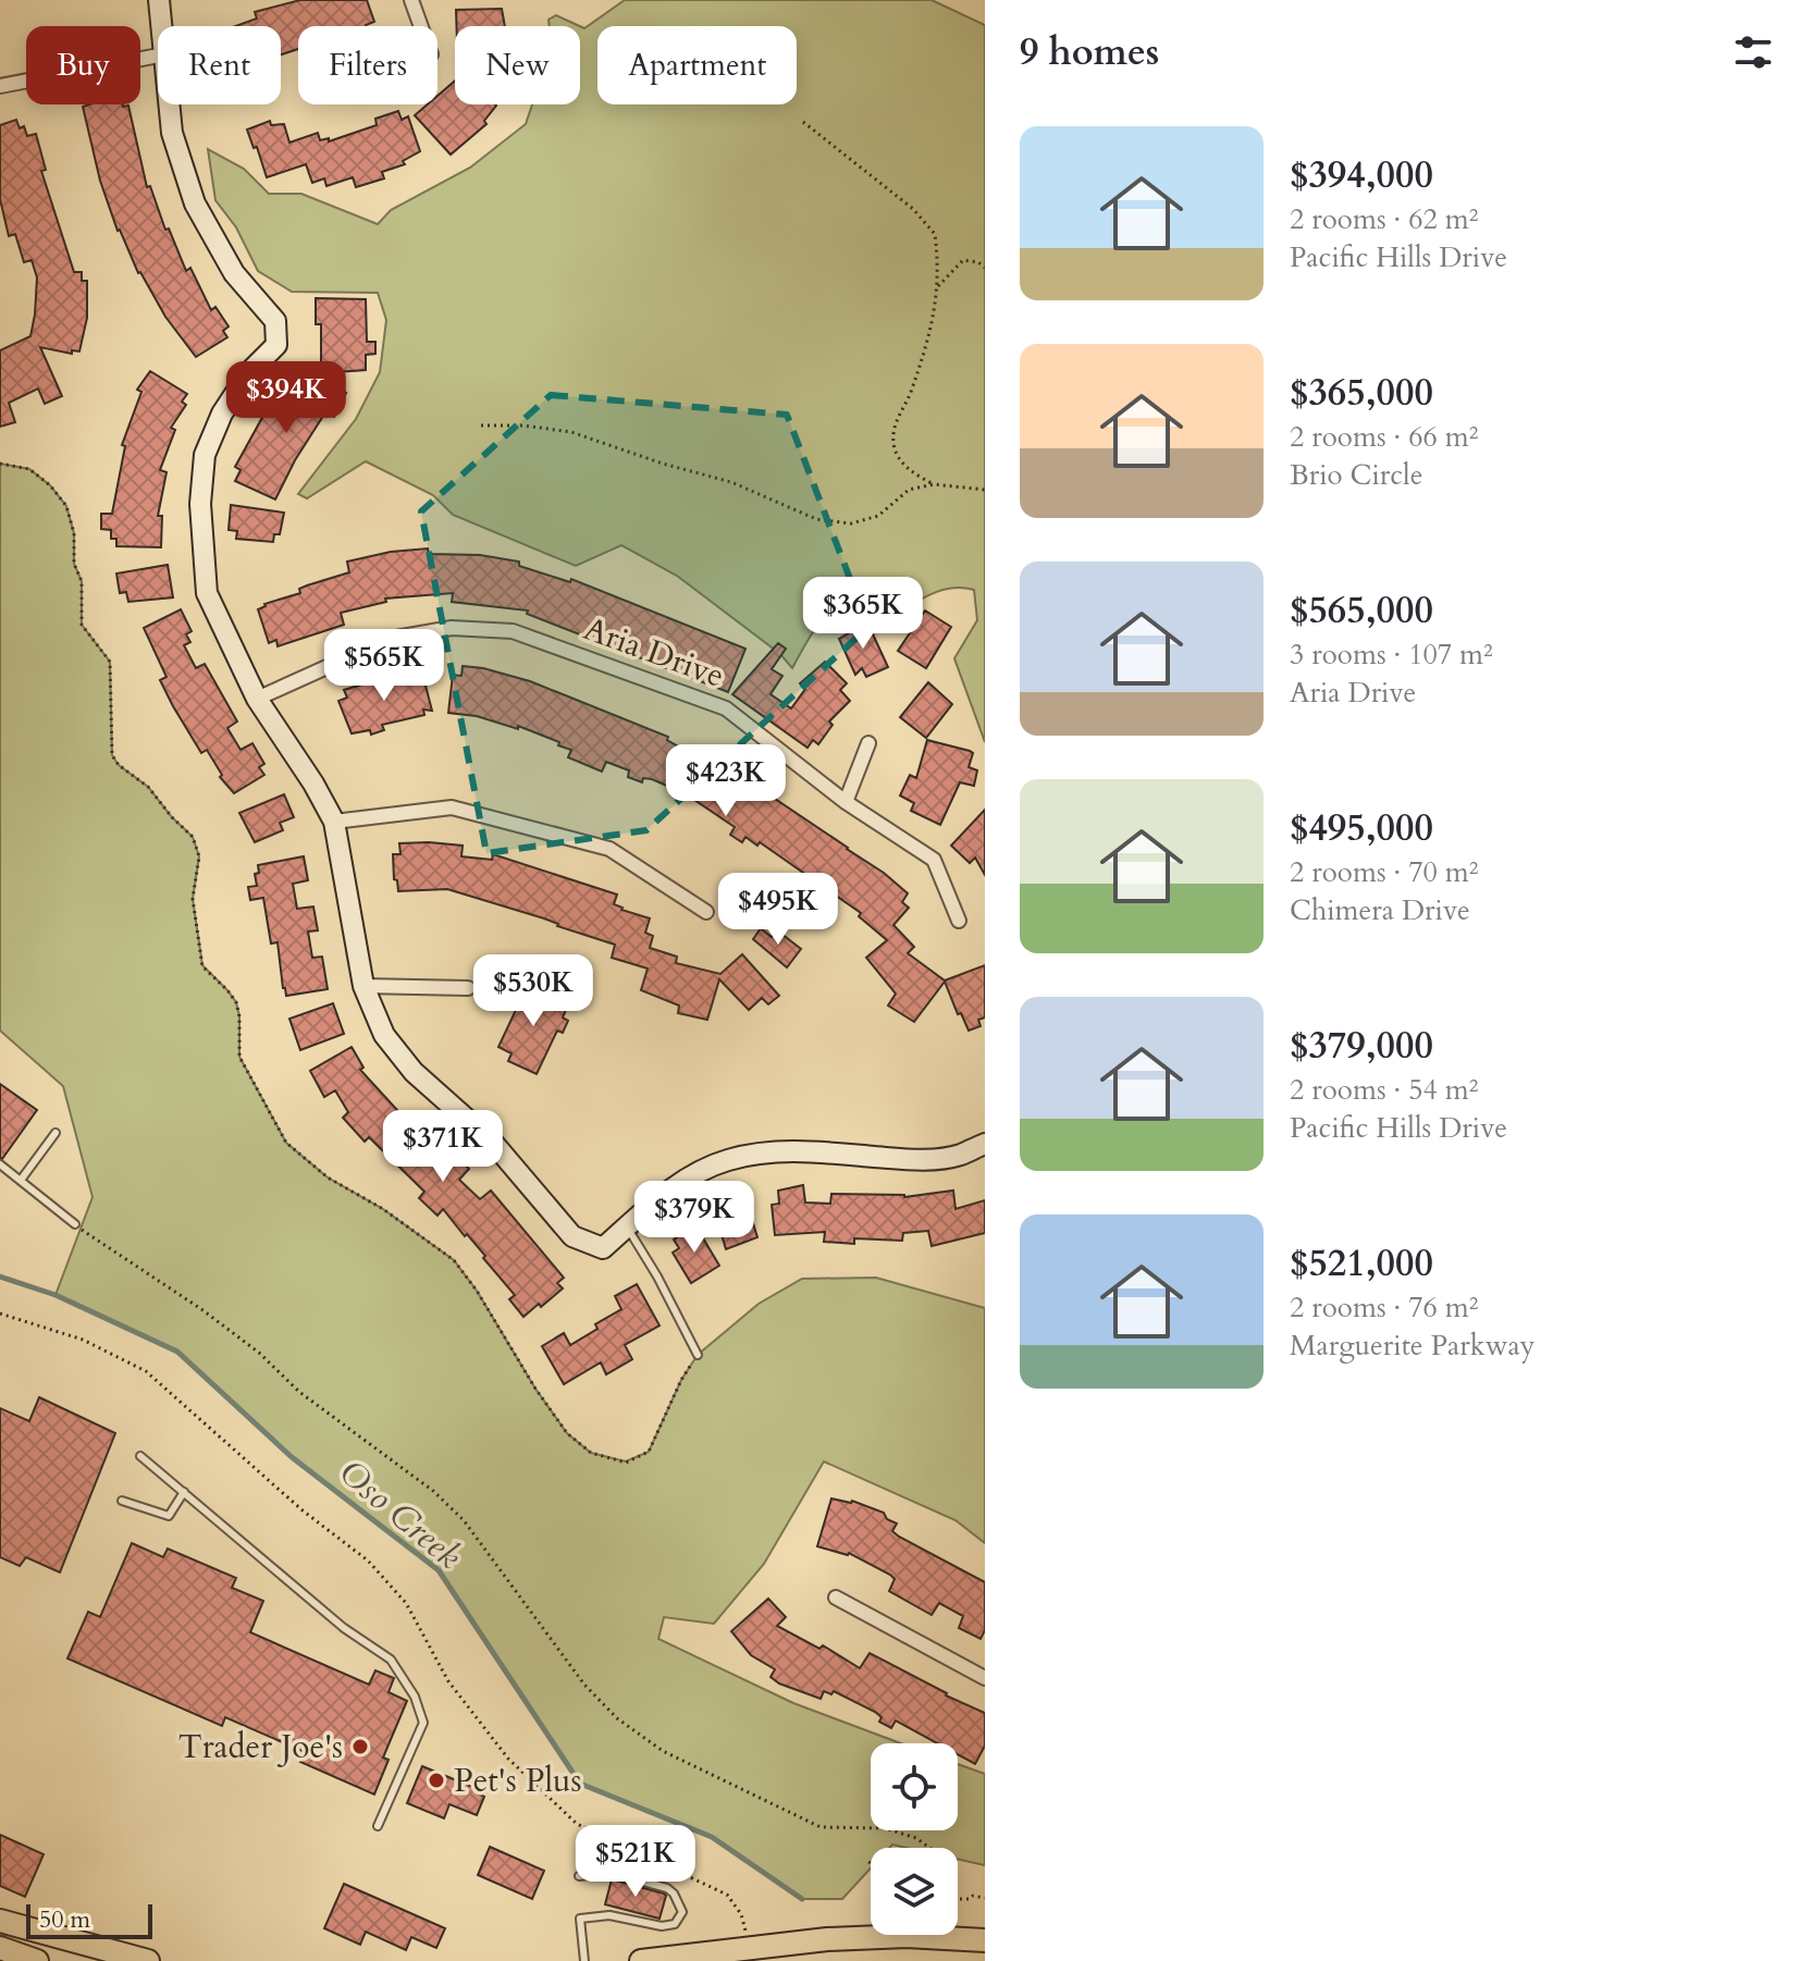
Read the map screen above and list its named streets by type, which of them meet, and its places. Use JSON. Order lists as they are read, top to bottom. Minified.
{"streets":{"street":["Aria Drive"]},"water":["Oso Creek"],"places":["Trader Joe's","Pet's Plus"],"scale_bar":"50 m","page":{"heading":"9 homes","chip":["Buy","Rent","Filters","New","Apartment"],"list":[{"name":"$394,000","note":"2 rooms · 62 m² · Pacific Hills Drive"},{"name":"$365,000","note":"2 rooms · 66 m² · Brio Circle"},{"name":"$565,000","note":"3 rooms · 107 m² · Aria Drive"},{"name":"$495,000","note":"2 rooms · 70 m² · Chimera Drive"},{"name":"$379,000","note":"2 rooms · 54 m² · Pacific Hills Drive"},{"name":"$521,000","note":"2 rooms · 76 m² · Marguerite Parkway"}],"price":["$394K","$365K","$565K","$423K","$495K","$530K","$371K","$379K","$521K"],"scale":"50 m"}}
